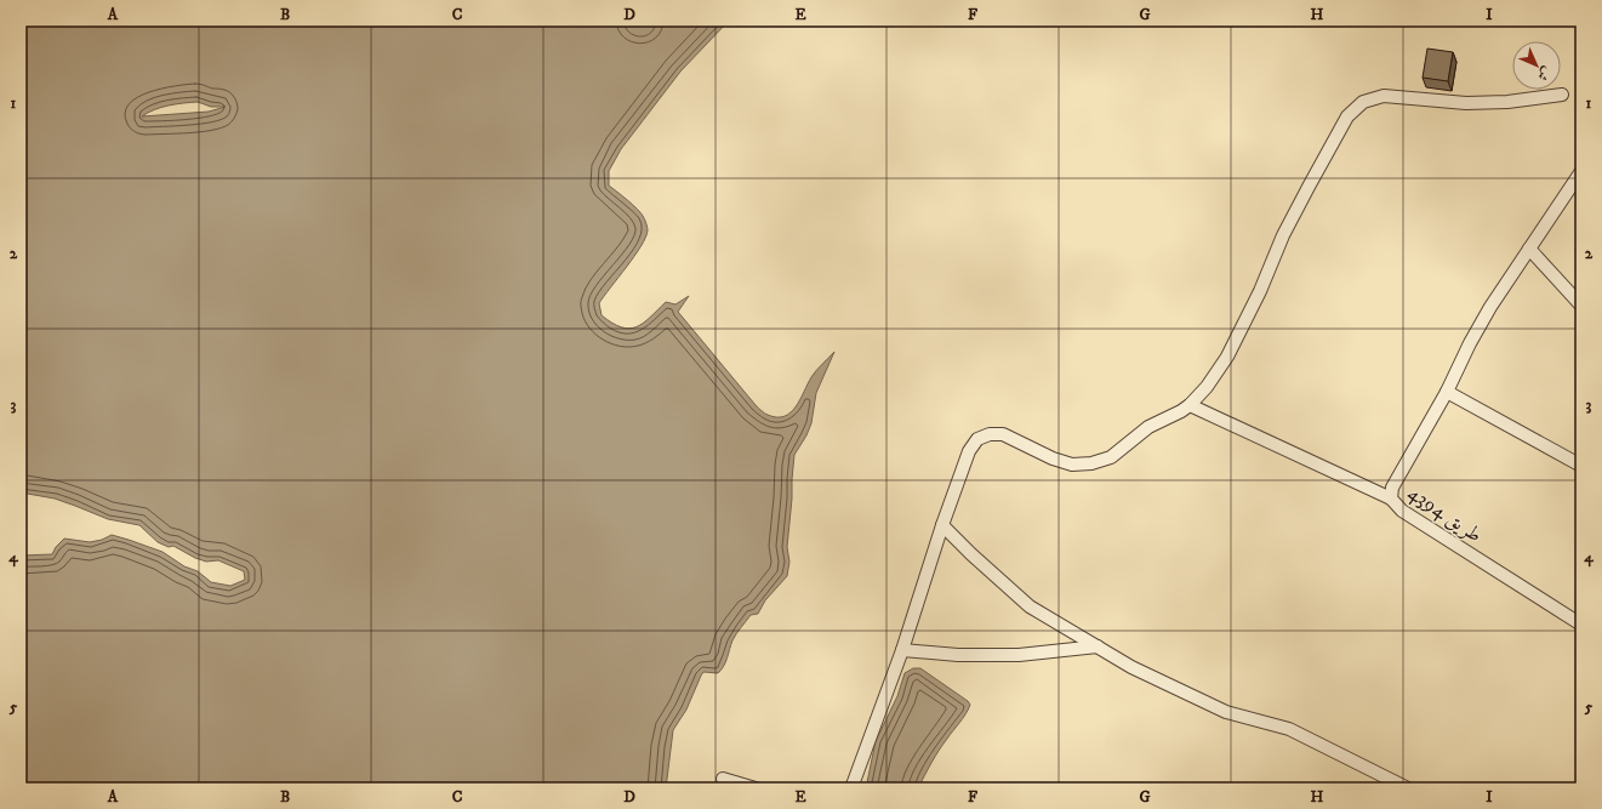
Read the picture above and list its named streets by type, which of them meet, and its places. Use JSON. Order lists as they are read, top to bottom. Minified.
{"streets":{"street":["طريق 4394"]},"north":"bottom right","grid":{"columns":["A","B","C","D","E","F","G","H","I"],"rows":["1","2","3","4","5"]}}
